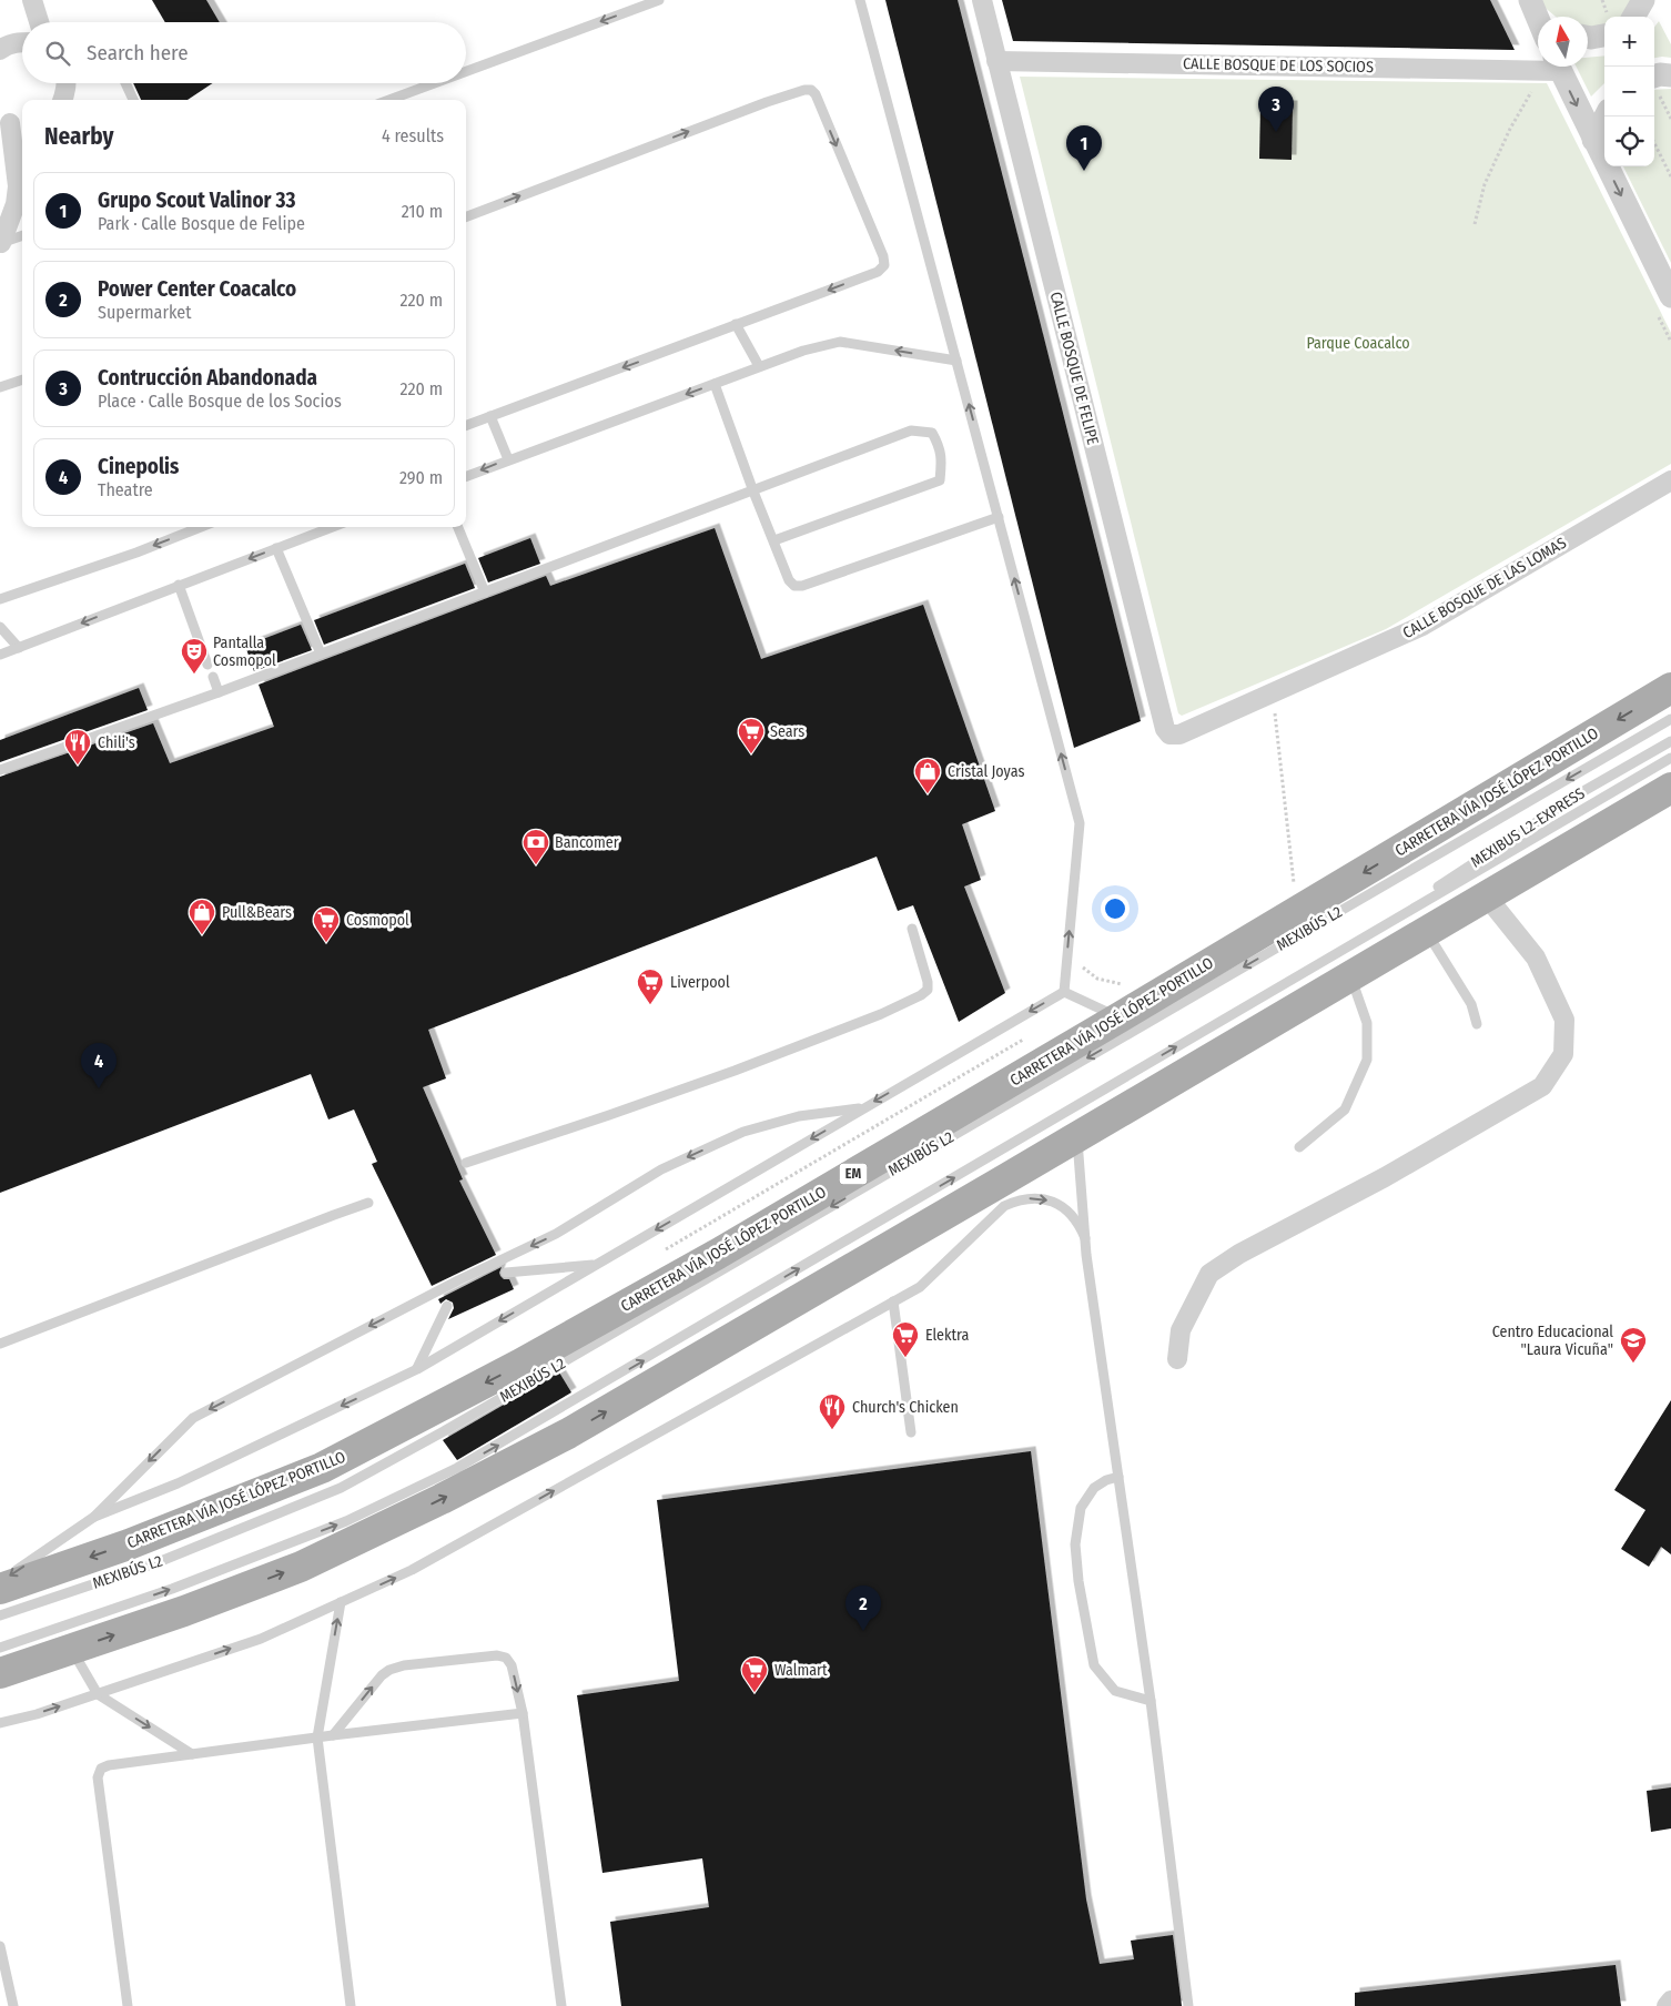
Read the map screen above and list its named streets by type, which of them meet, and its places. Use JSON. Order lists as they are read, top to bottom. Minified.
{"streets":{"main road":["CARRETERA VÍA JOSÉ LÓPEZ PORTILLO","EM"],"street":["CALLE BOSQUE DE LOS SOCIOS","CALLE BOSQUE DE FELIPE","CALLE BOSQUE DE LAS LOMAS"],"lane":["MEXIBUS L2-EXPRESS","MEXIBÚS L2"]},"crossings":[["CALLE BOSQUE DE LOS SOCIOS","CALLE BOSQUE DE FELIPE"],["CALLE BOSQUE DE FELIPE","CALLE BOSQUE DE LAS LOMAS"],["MEXIBUS L2-EXPRESS","MEXIBÚS L2"]],"parks":["Parque Coacalco"],"places":{"theatre":["Pantalla Cosmopol"],"supermarket":["Sears","Cosmopol","Liverpool","Elektra","Walmart"],"restaurant":["Chili's","Church's Chicken"],"shop":["Cristal Joyas","Pull&Bears"],"bank":["Bancomer"],"school or university":["Centro Educacional \"Laura Vicuña\""]},"north":"top","page":{"map_buttons":["+","−"],"search":"Search here","pins":["3","1","4","2"],"heading":["Nearby","4 results"],"list":[{"mark":"1","name":"Grupo Scout Valinor 33","note":"Park · Calle Bosque de Felipe","value":"210 m"},{"mark":"2","name":"Power Center Coacalco","note":"Supermarket","value":"220 m"},{"mark":"3","name":"Contrucción Abandonada","note":"Place · Calle Bosque de los Socios","value":"220 m"},{"mark":"4","name":"Cinepolis","note":"Theatre","value":"290 m"}]}}
